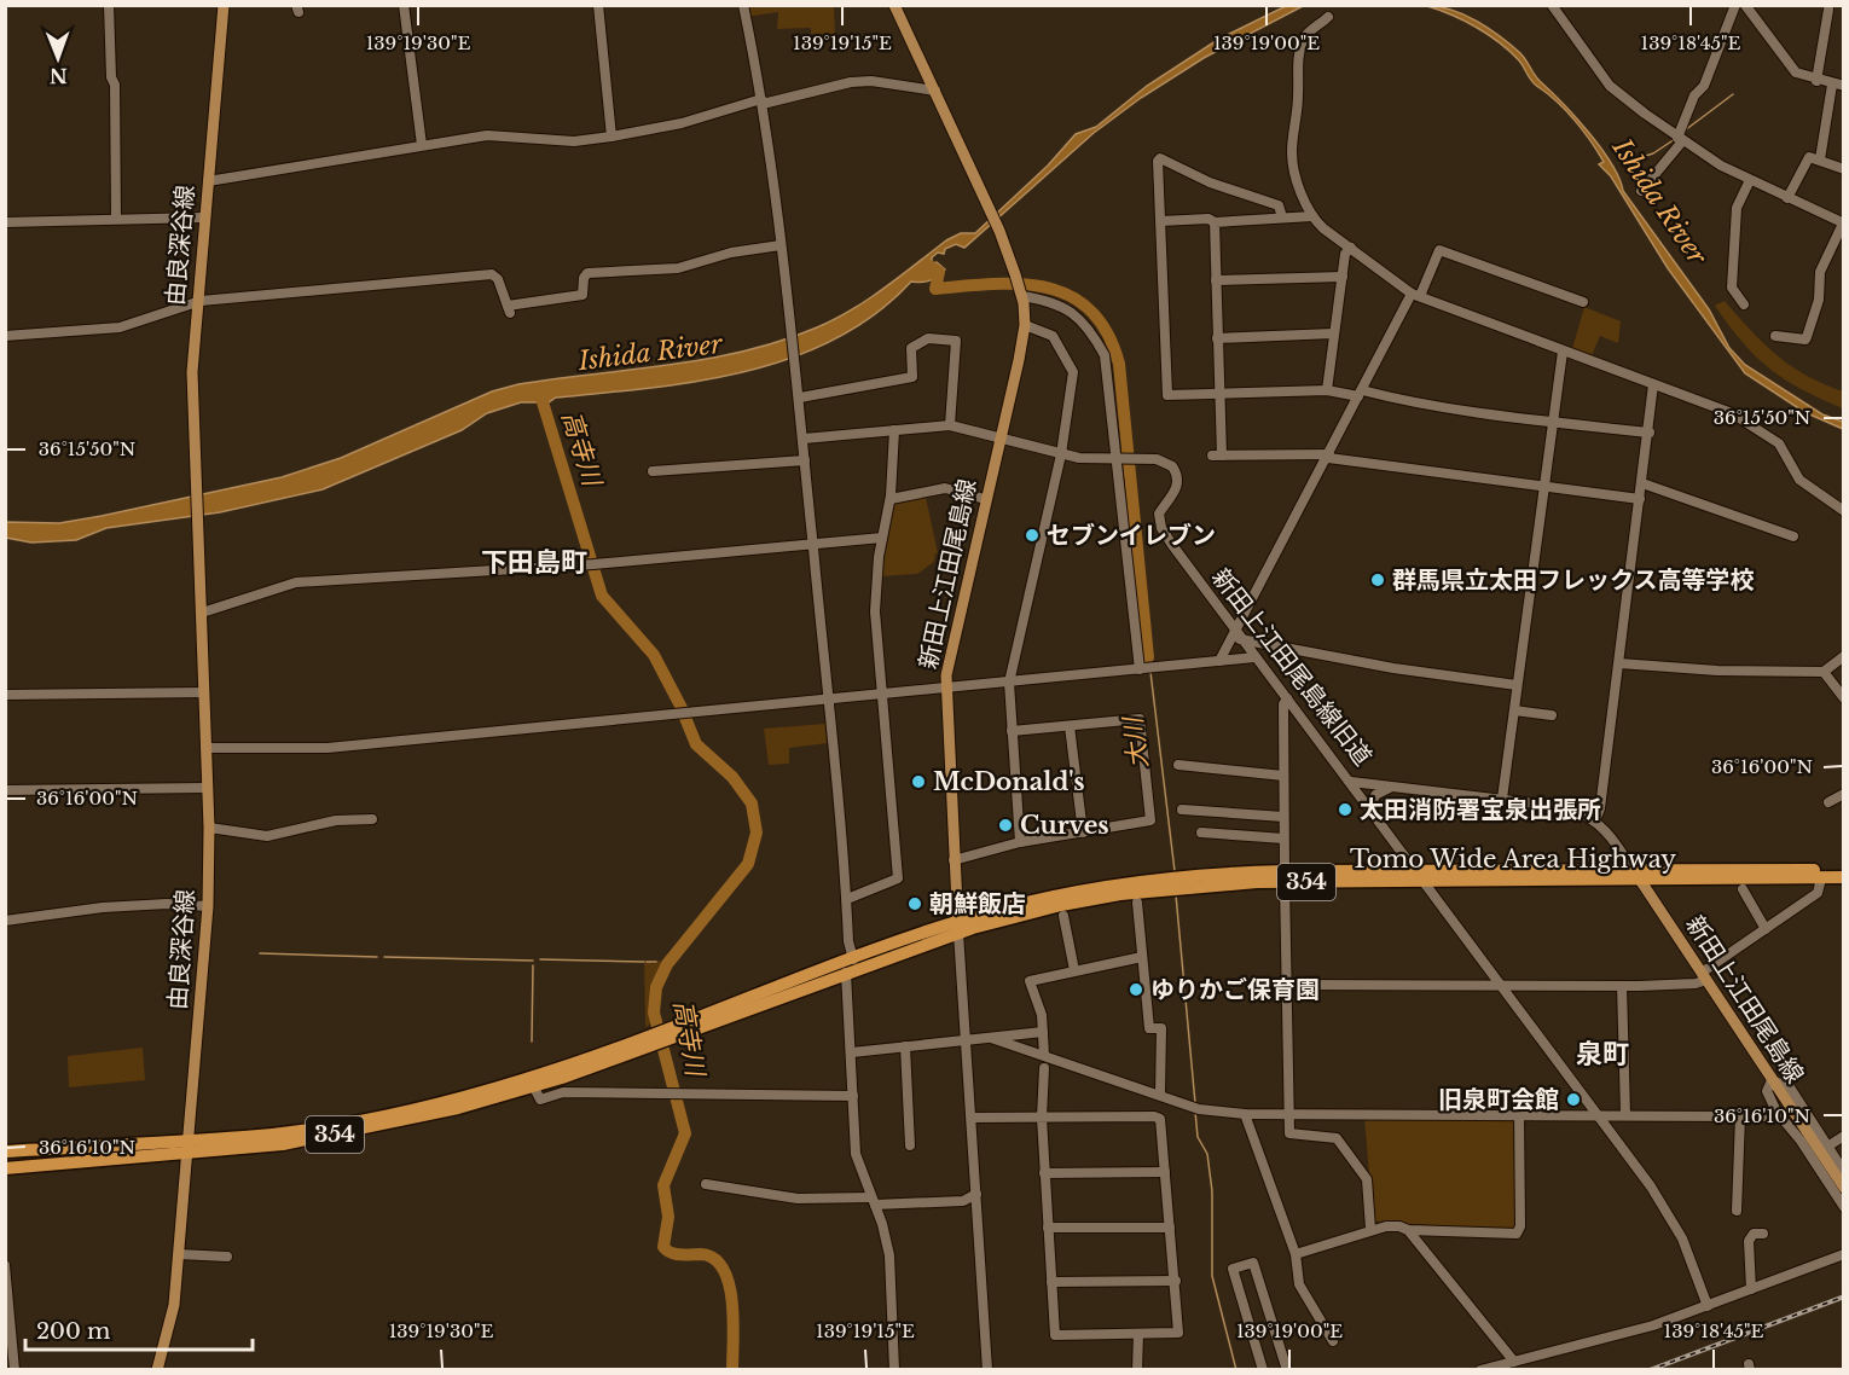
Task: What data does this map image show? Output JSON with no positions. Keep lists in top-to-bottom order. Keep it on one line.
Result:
{"streets":{"highway":["Tomo Wide Area Highway","354"],"main road":["由良深谷線","新田上江田尾島線"],"street":["新田上江田尾島線旧道"]},"crossings":[["由良深谷線","Tomo Wide Area Highway"],["新田上江田尾島線","新田上江田尾島線旧道"],["新田上江田尾島線","Tomo Wide Area Highway"],["新田上江田尾島線旧道","Tomo Wide Area Highway"]],"districts":["下田島町","泉町"],"water":["Ishida River","高寺川","大川"],"places":["セブンイレブン","群馬県立太田フレックス高等学校","McDonald's","太田消防署宝泉出張所","Curves","朝鮮飯店","ゆりかご保育園","旧泉町会館"],"scale_bar":"200 m","north":"bottom","coordinates":["139°19'30\"E","139°19'15\"E","139°19'00\"E","139°18'45\"E","36°15'50\"N","36°16'00\"N","36°16'10\"N"]}
